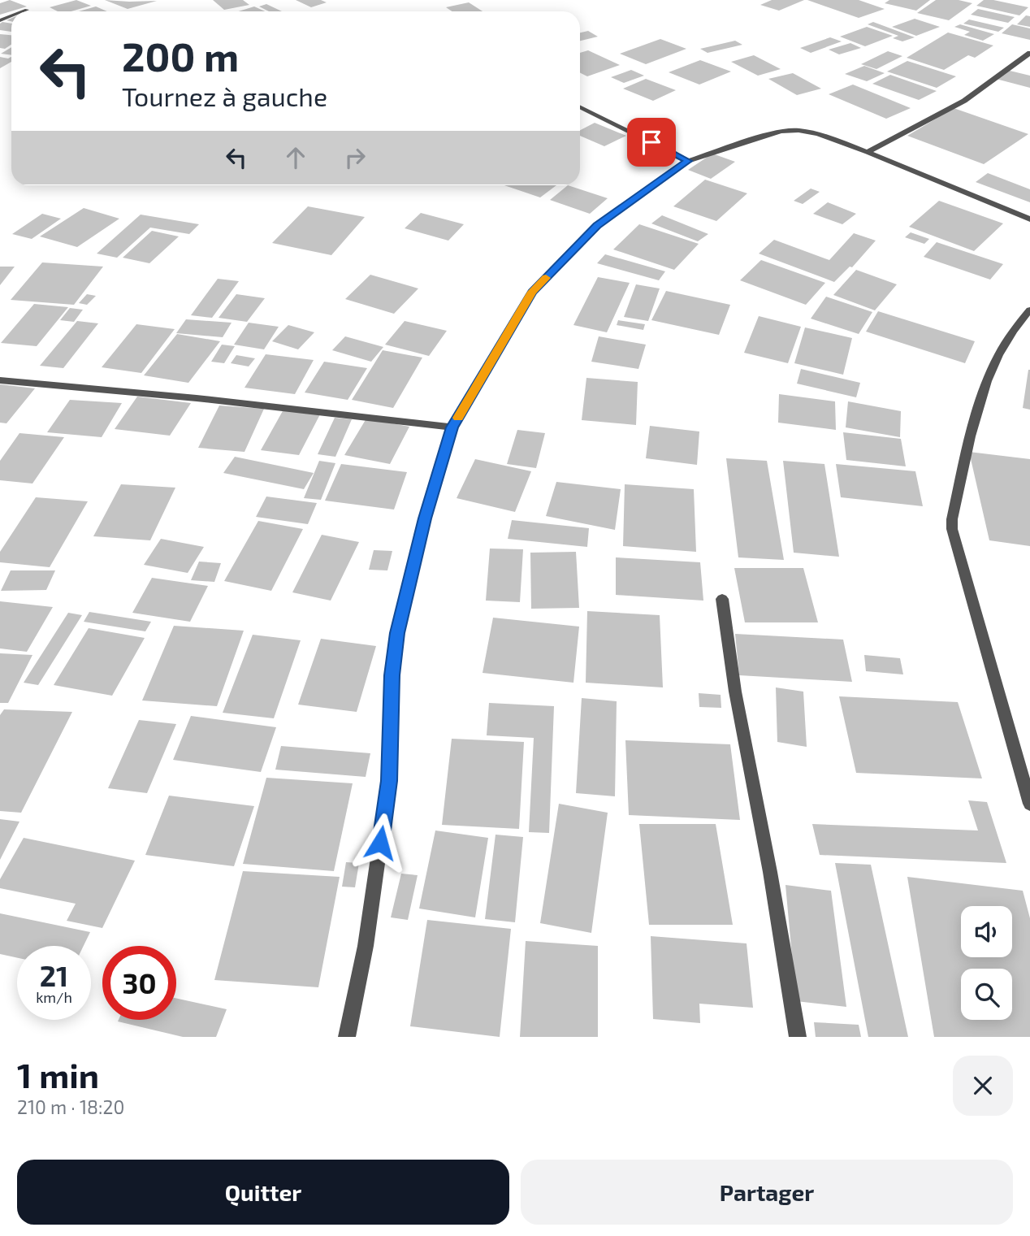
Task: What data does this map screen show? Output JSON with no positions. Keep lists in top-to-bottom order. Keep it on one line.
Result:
{"page":{"turn":["200 m","Tournez à gauche"],"speed":"21 km/h","limit":"30","heading":["1 min","210 m · 18:20"],"buttons":["Quitter","Partager"]}}
